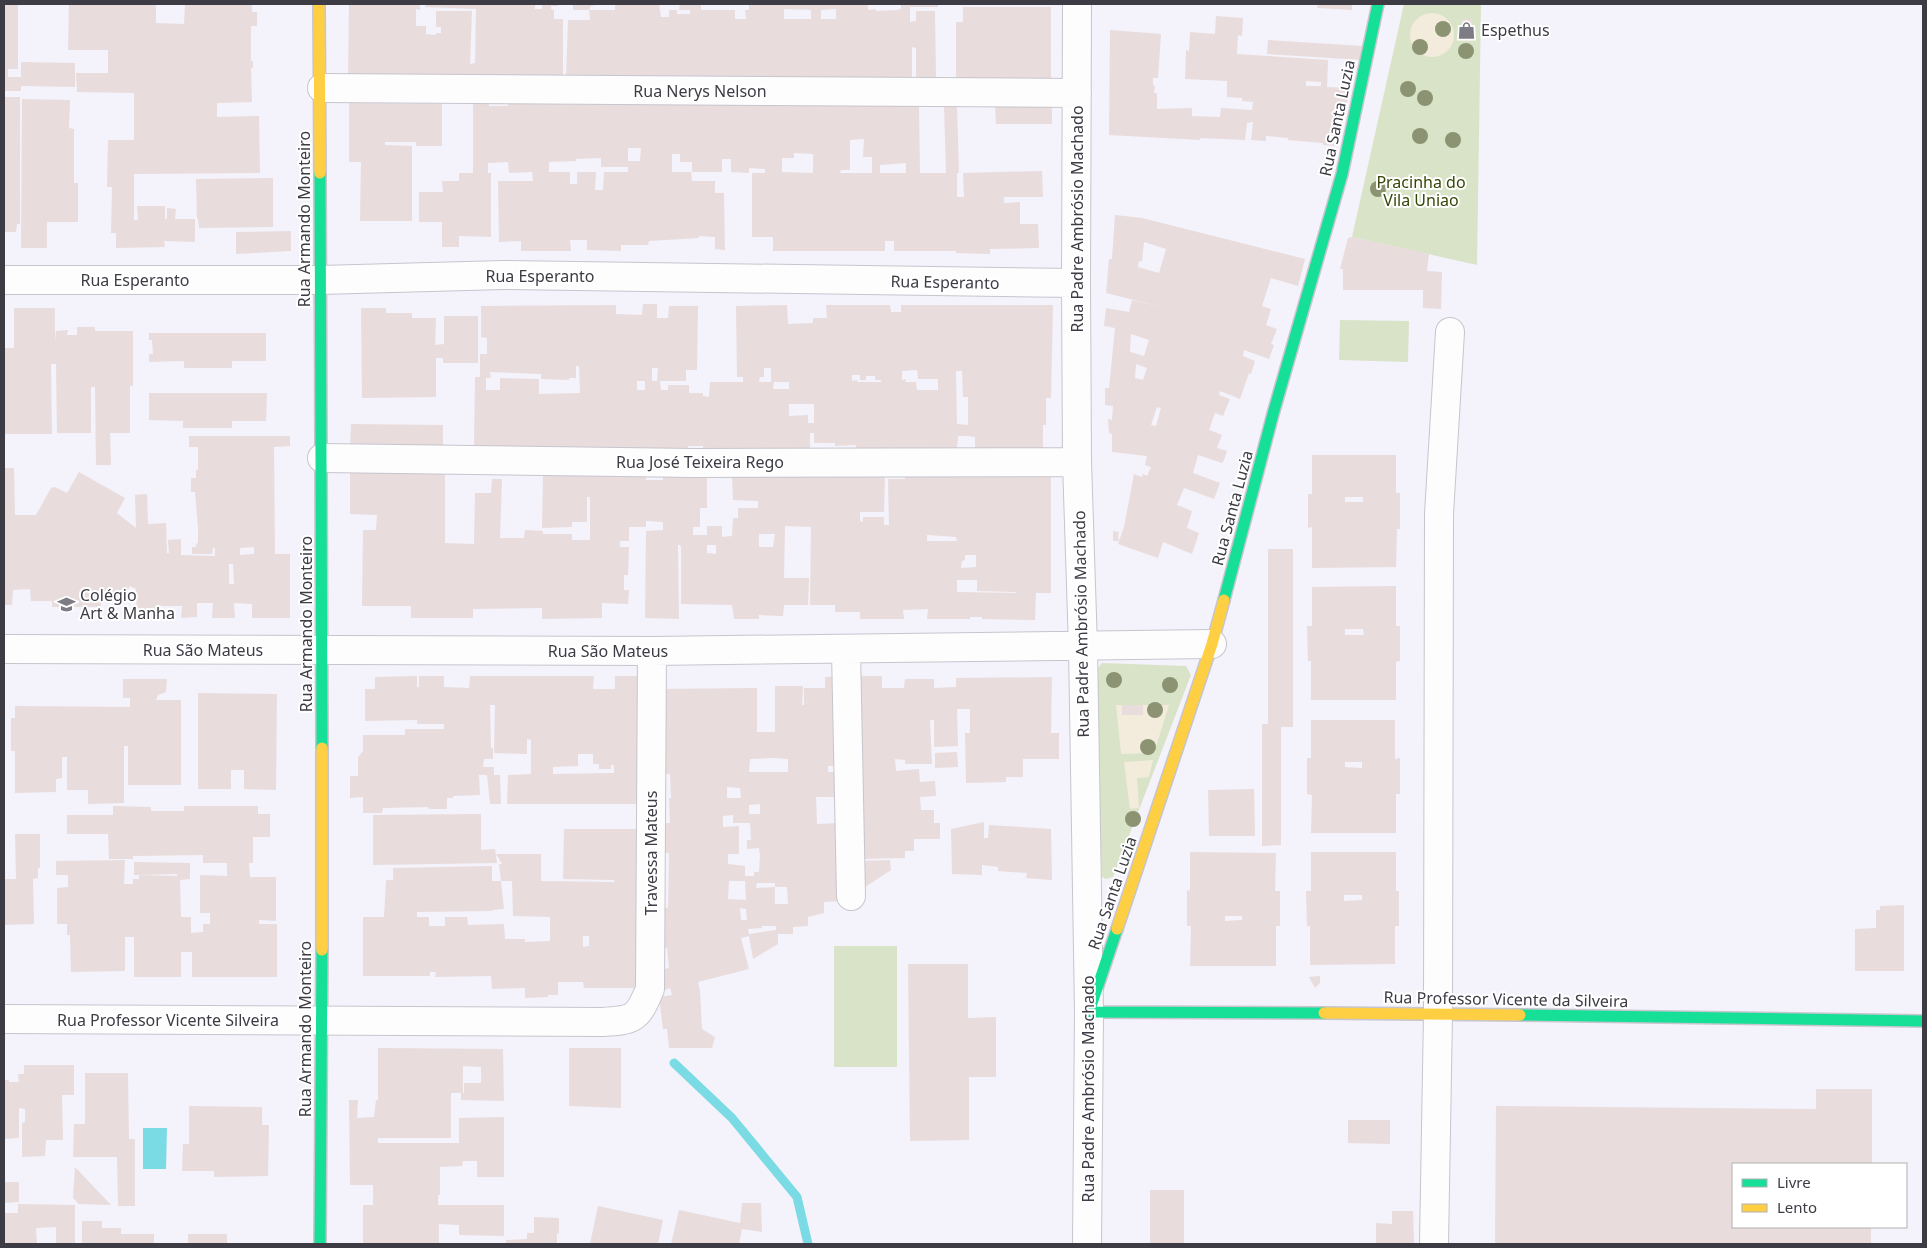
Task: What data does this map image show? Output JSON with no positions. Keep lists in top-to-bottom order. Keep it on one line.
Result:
{"streets":{"street":["Rua Nerys Nelson","Rua Santa Luzia","Rua Armando Monteiro","Rua Padre Ambrósio Machado","Rua Esperanto","Rua José Teixeira Rego","Rua São Mateus","Travessa Mateus","Rua Professor Vicente da Silveira","Rua Professor Vicente Silveira"]},"crossings":[["Rua Nerys Nelson","Rua Armando Monteiro"],["Rua Nerys Nelson","Rua Padre Ambrósio Machado"],["Rua Santa Luzia","Rua Padre Ambrósio Machado"],["Rua Santa Luzia","Rua São Mateus"],["Rua Santa Luzia","Rua Professor Vicente da Silveira"],["Rua Armando Monteiro","Rua Esperanto"],["Rua Armando Monteiro","Rua José Teixeira Rego"],["Rua Armando Monteiro","Rua São Mateus"],["Rua Armando Monteiro","Rua Professor Vicente Silveira"],["Rua Padre Ambrósio Machado","Rua Esperanto"],["Rua Padre Ambrósio Machado","Rua José Teixeira Rego"],["Rua Padre Ambrósio Machado","Rua São Mateus"],["Rua Padre Ambrósio Machado","Rua Professor Vicente da Silveira"],["Rua São Mateus","Travessa Mateus"],["Travessa Mateus","Rua Professor Vicente Silveira"]],"parks":["Pracinha do Vila Uniao"],"places":{"shop":["Espethus"],"school or university":["Colégio Art & Manha"]},"legend":["Livre","Lento"]}
